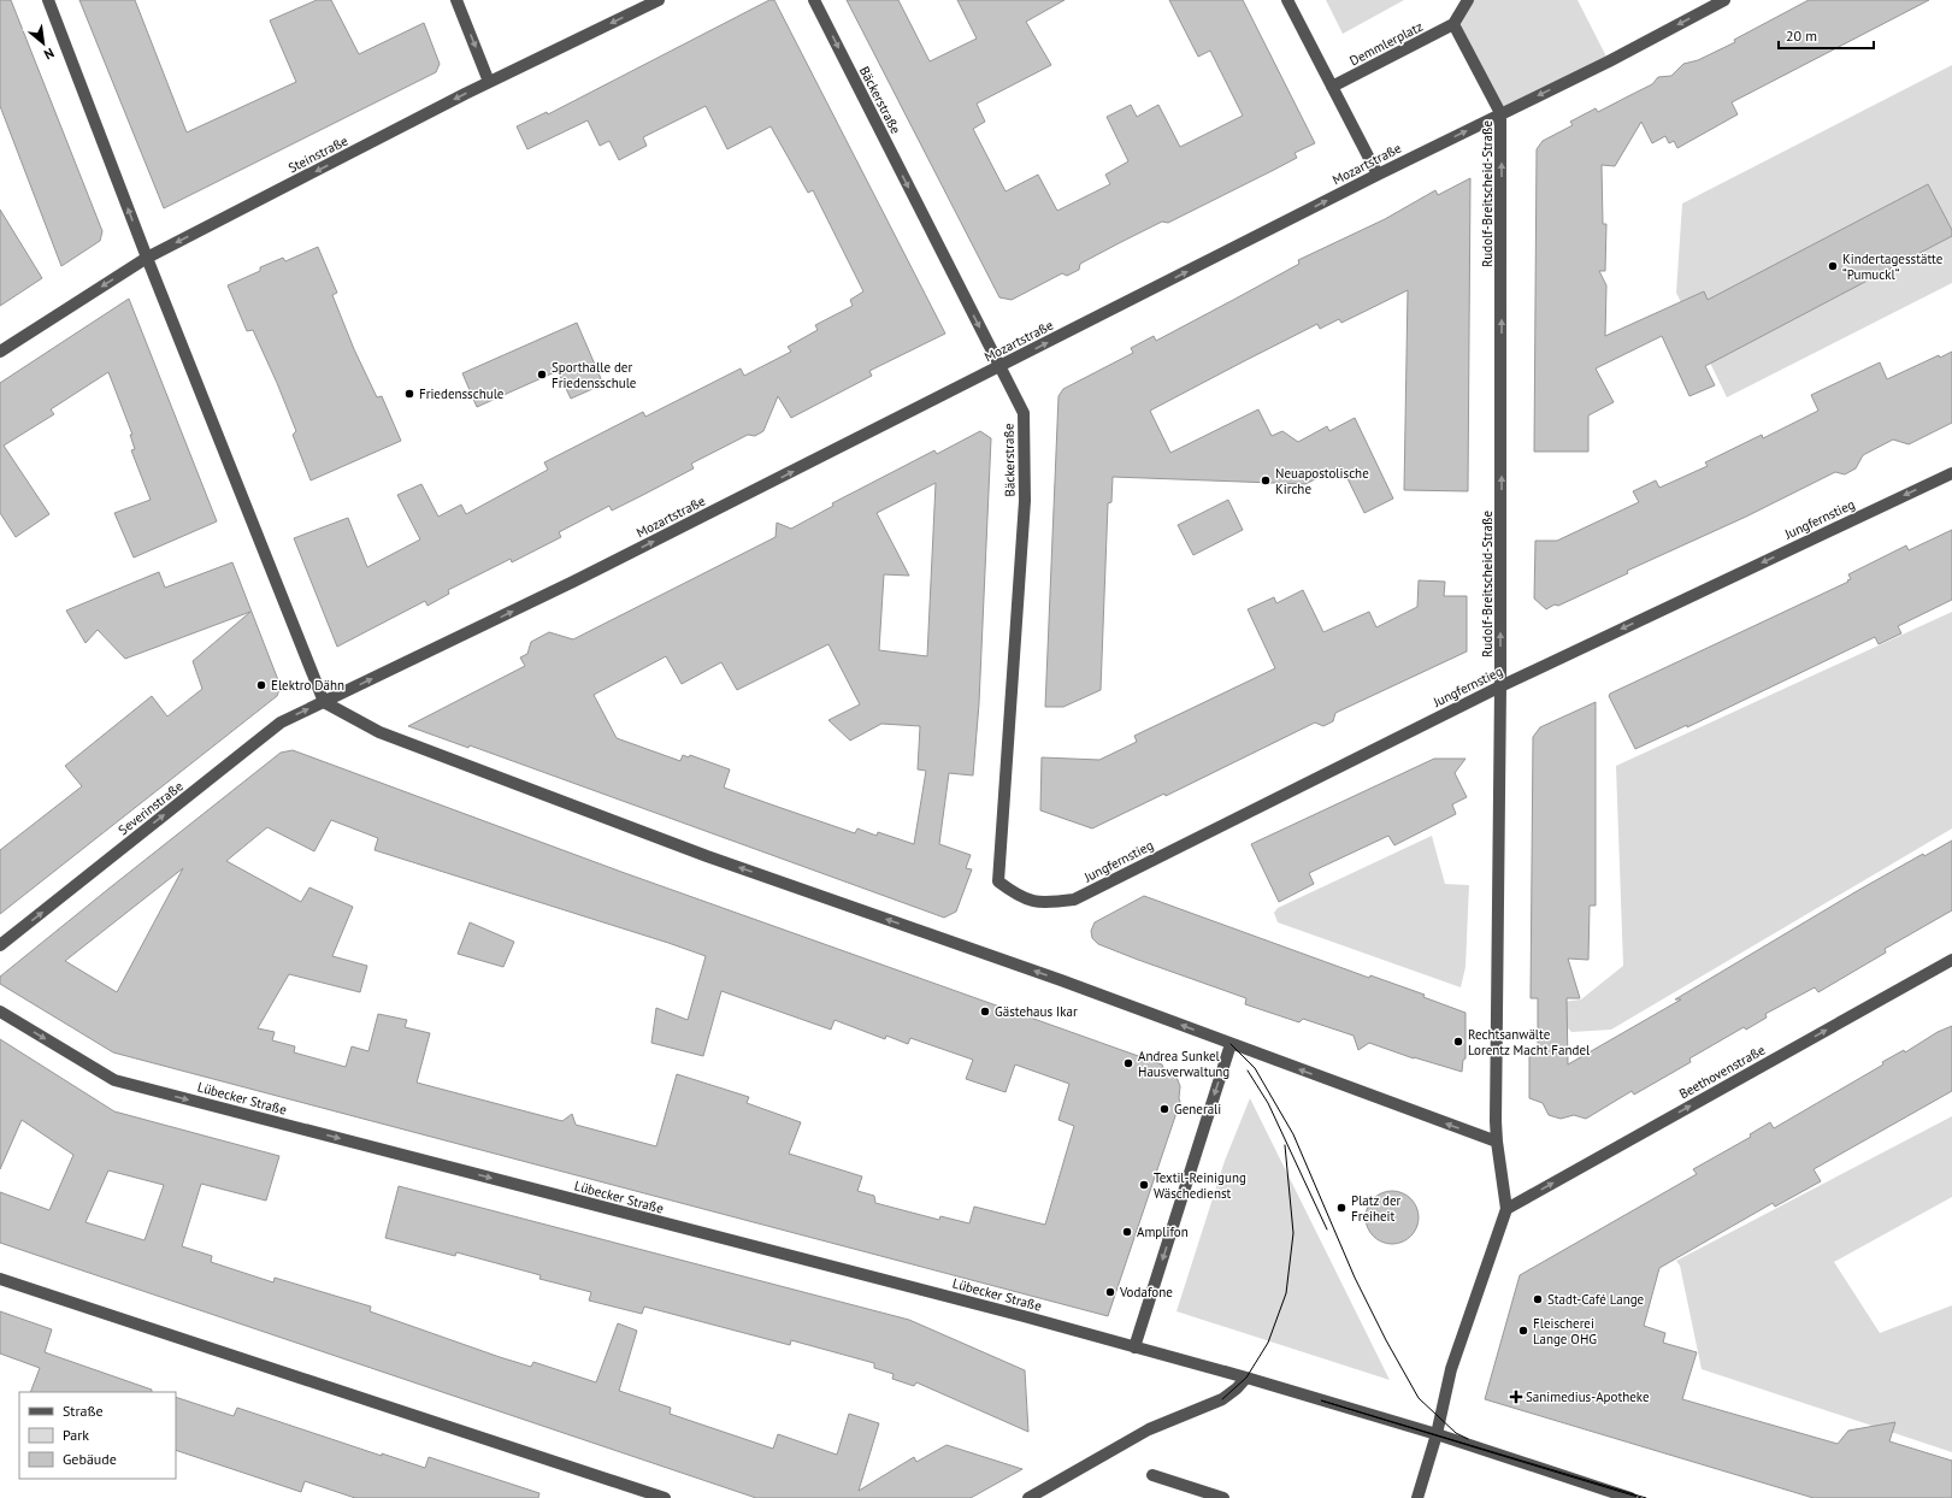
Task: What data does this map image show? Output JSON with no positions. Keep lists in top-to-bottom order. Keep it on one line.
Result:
{"streets":{"street":["Demmlerplatz","Bäckerstraße","Steinstraße","Mozartstraße","Rudolf-Breitscheid-Straße","Jungfernstieg","Severinstraße","Beethovenstraße","Lübecker Straße"]},"crossings":[["Bäckerstraße","Mozartstraße"],["Bäckerstraße","Jungfernstieg"],["Mozartstraße","Rudolf-Breitscheid-Straße"],["Mozartstraße","Severinstraße"],["Rudolf-Breitscheid-Straße","Jungfernstieg"],["Rudolf-Breitscheid-Straße","Beethovenstraße"]],"one_way":["Bäckerstraße","Steinstraße","Rudolf-Breitscheid-Straße","Jungfernstieg","Severinstraße","Beethovenstraße","Lübecker Straße"],"places":{"other":["Kindertagesstätte “Pumuckl“","Sporthalle der Friedensschule","Friedensschule","Neuapostolische Kirche","Elektro Dähn","Gästehaus Ikar","Rechtsanwälte Lorentz Macht Fandel","Andrea Sunkel Hausverwaltung","Generali","Textil-Reinigung Wäschedienst","Platz der Freiheit","Amplifon","Vodafone","Stadt-Café Lange","Fleischerei Lange OHG"],"health":["Sanimedius-Apotheke"]},"legend":["Straße","Park","Gebäude"],"scale_bar":"20 m","north":"bottom right"}
